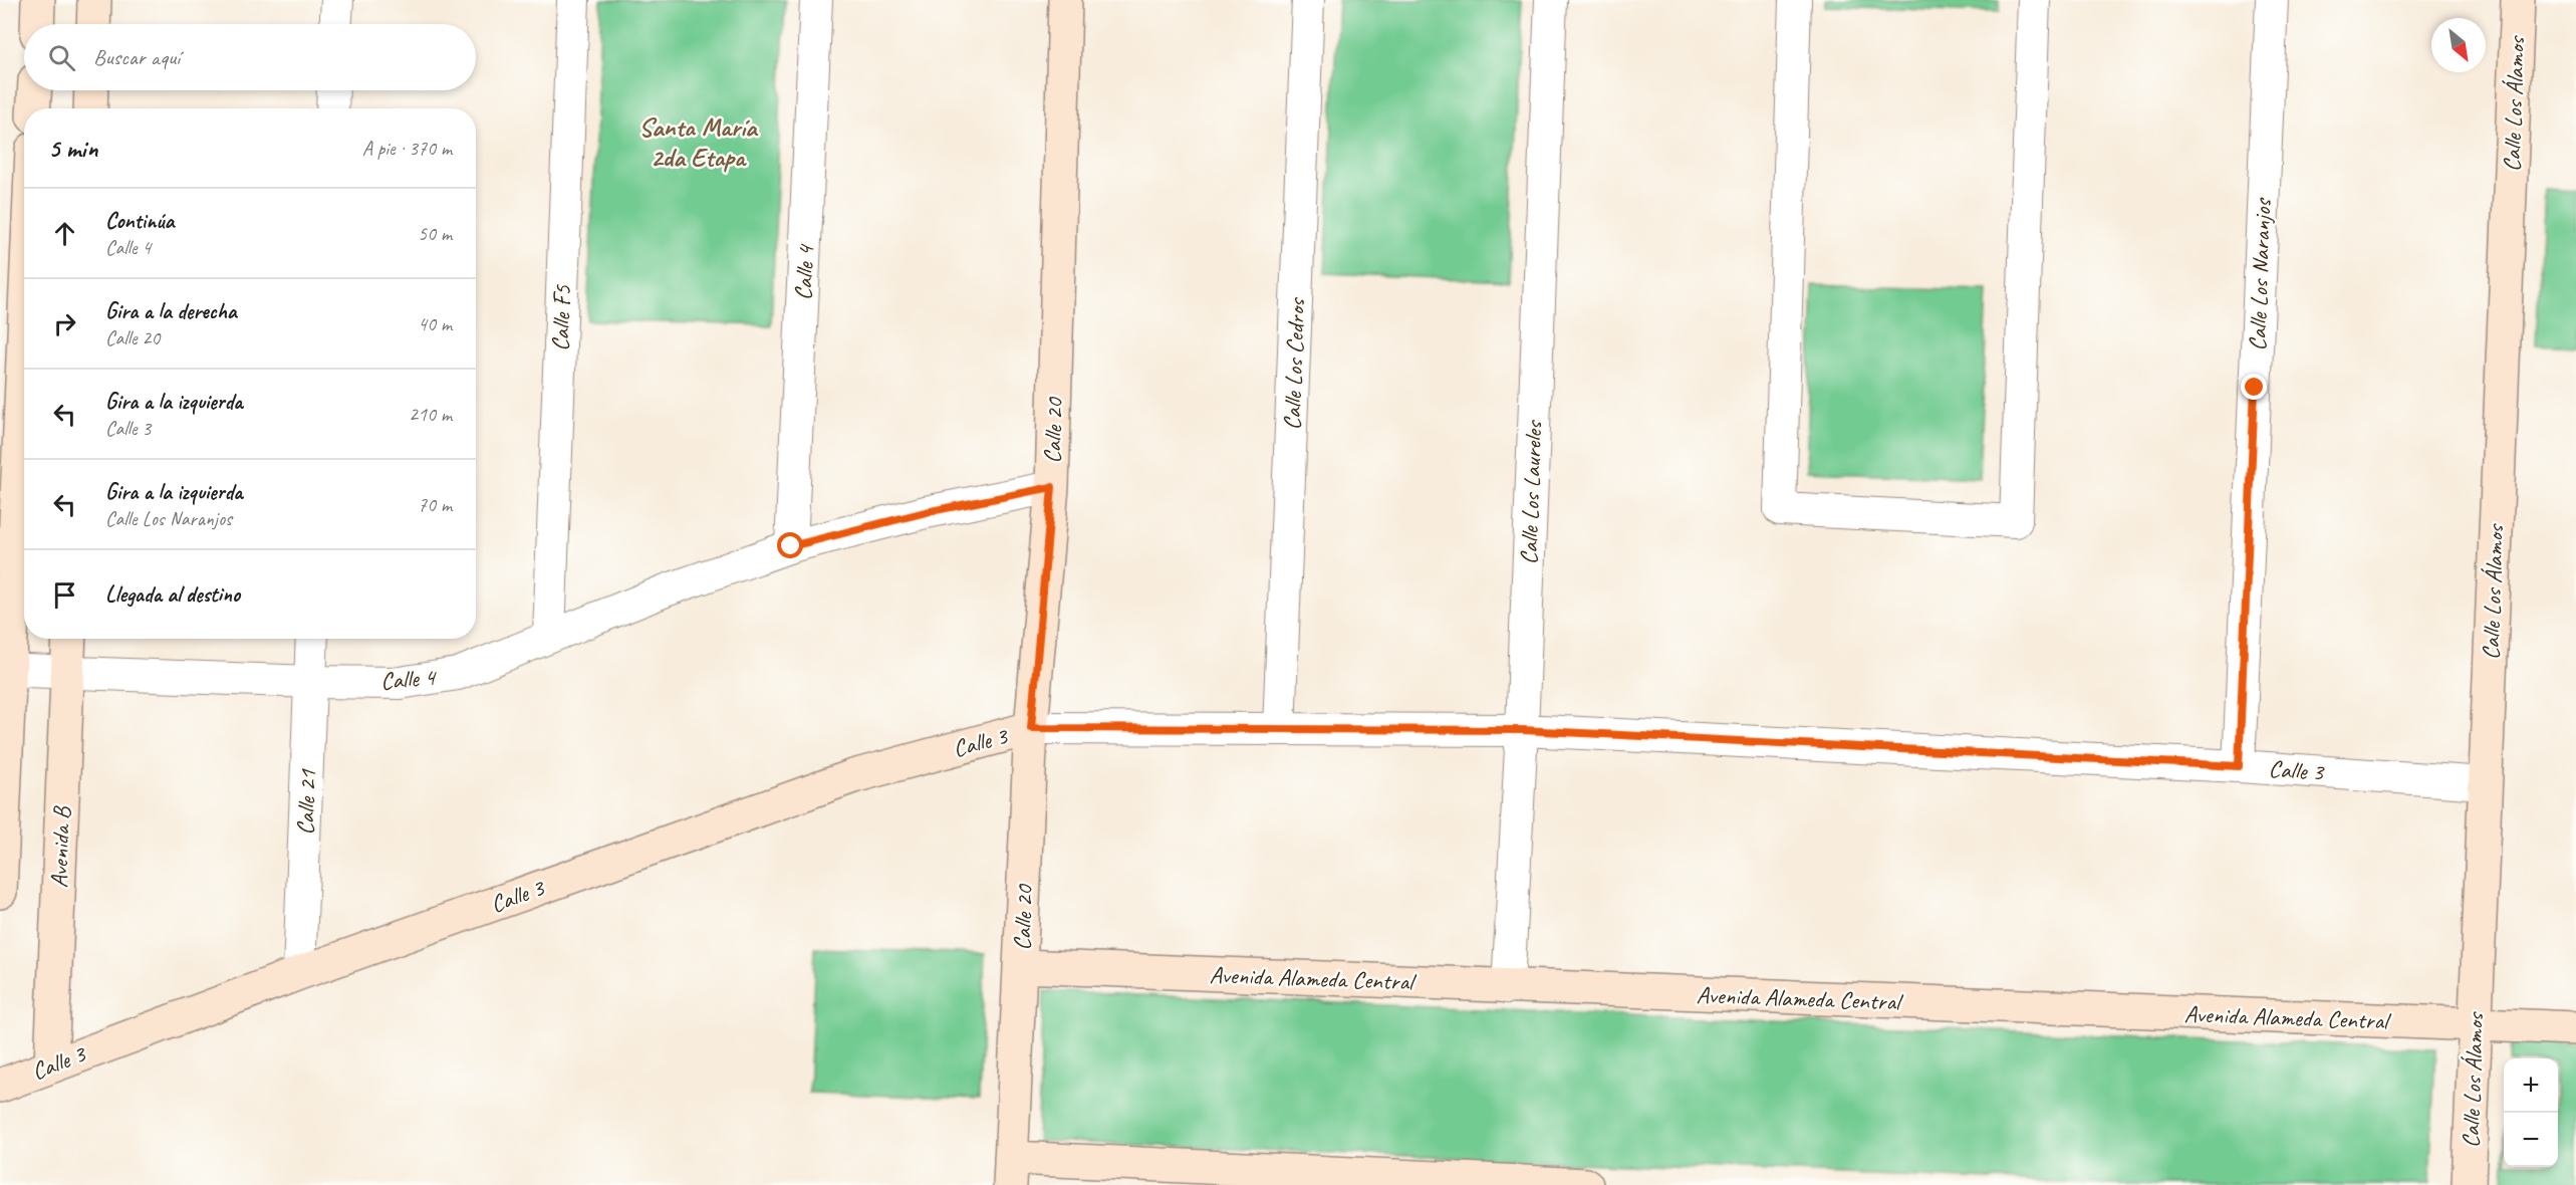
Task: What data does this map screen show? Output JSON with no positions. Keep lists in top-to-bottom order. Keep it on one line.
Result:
{"streets":{"street":["Calle Los Álamos","Calle 4","Calle Los Naranjos","Calle F5","Calle Los Cedros","Calle 20","Calle Los Laureles","Calle 3","Calle 21","Avenida B","Avenida Alameda Central"]},"crossings":[["Calle Los Álamos","Calle 3"],["Calle Los Álamos","Avenida Alameda Central"],["Calle 4","Calle F5"],["Calle 4","Calle 20"],["Calle 4","Calle 21"],["Calle 4","Avenida B"],["Calle Los Naranjos","Calle 3"],["Calle Los Cedros","Calle 3"],["Calle 20","Calle 3"],["Calle 20","Avenida Alameda Central"],["Calle Los Laureles","Calle 3"],["Calle Los Laureles","Avenida Alameda Central"],["Calle 3","Calle 21"],["Calle 3","Avenida B"]],"districts":["Santa María 2da Etapa"],"north":"bottom right","page":{"search":"Buscar aquí","heading":["5 min","A pie · 370 m"],"list":[["Continúa","Calle 4","50 m"],["Gira a la derecha","Calle 20","40 m"],["Gira a la izquierda","Calle 3","210 m"],["Gira a la izquierda","Calle Los Naranjos","70 m"],"Llegada al destino"],"map_buttons":["+","−"]}}
